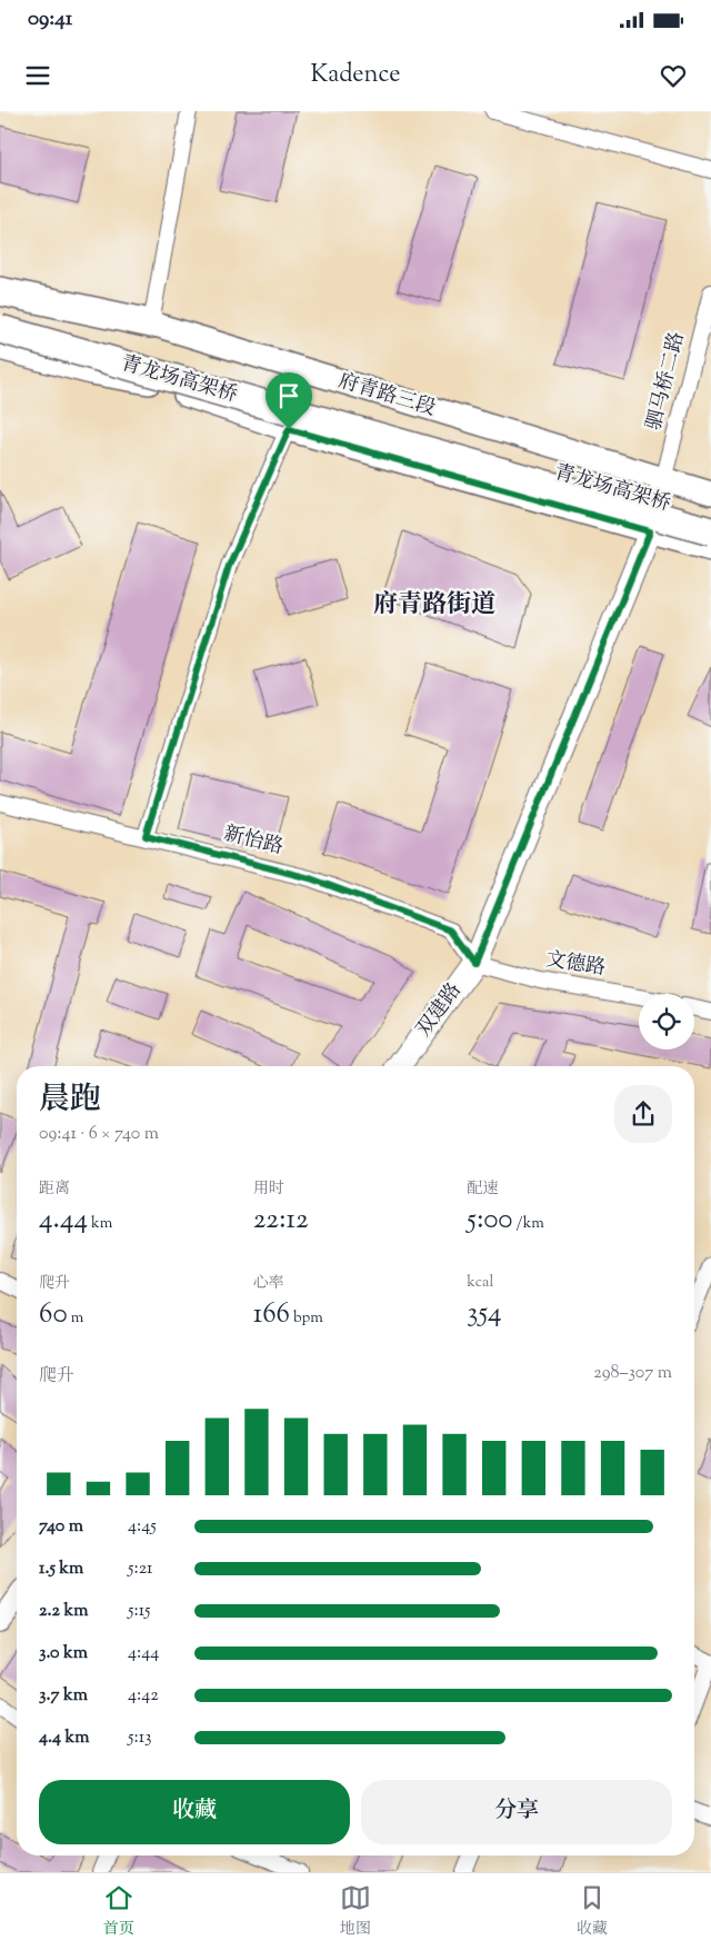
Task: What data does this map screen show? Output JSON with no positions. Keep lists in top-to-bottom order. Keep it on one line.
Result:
{"streets":{"highway":["青龙场高架桥"],"main road":["府青路三段"],"street":["驷马桥二路","新怡路","文德路","双建路"]},"crossings":[["驷马桥二路","府青路三段"],["驷马桥二路","双建路"],["府青路三段","双建路"],["新怡路","文德路"],["新怡路","双建路"],["文德路","双建路"]],"districts":["府青路街道"],"page":{"status":"09:41","header":"Kadence","heading":["晨跑","09:41 · 6 × 740 m"],"stats":[["距离","4.44 km"],["用时","22:12"],["配速","5:00 /km"],["爬升","60 m"],["心率","166 bpm"],["kcal","354"]],"chart":["爬升","298–307 m"],"list":[{"name":"740 m","note":"4:45"},{"name":"1.5 km","note":"5:21"},{"name":"2.2 km","note":"5:15"},{"name":"3.0 km","note":"4:44"},{"name":"3.7 km","note":"4:42"},{"name":"4.4 km","note":"5:13"}],"buttons":["收藏","分享"],"tabs":["首页","地图","收藏"]}}
